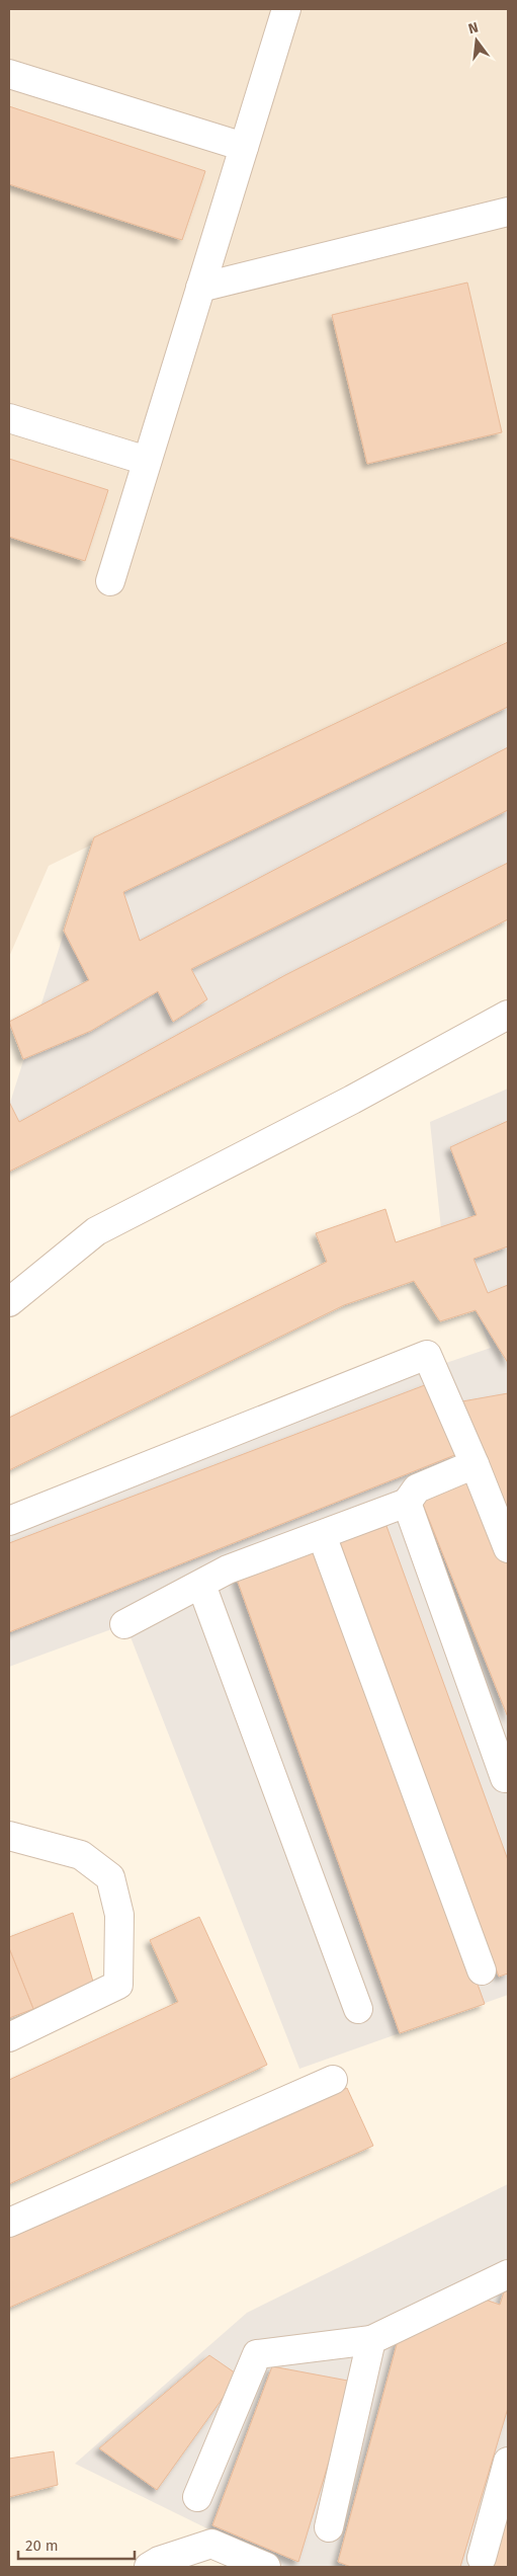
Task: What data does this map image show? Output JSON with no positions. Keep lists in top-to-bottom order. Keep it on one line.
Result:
{"scale_bar":"20 m","north":"top"}
